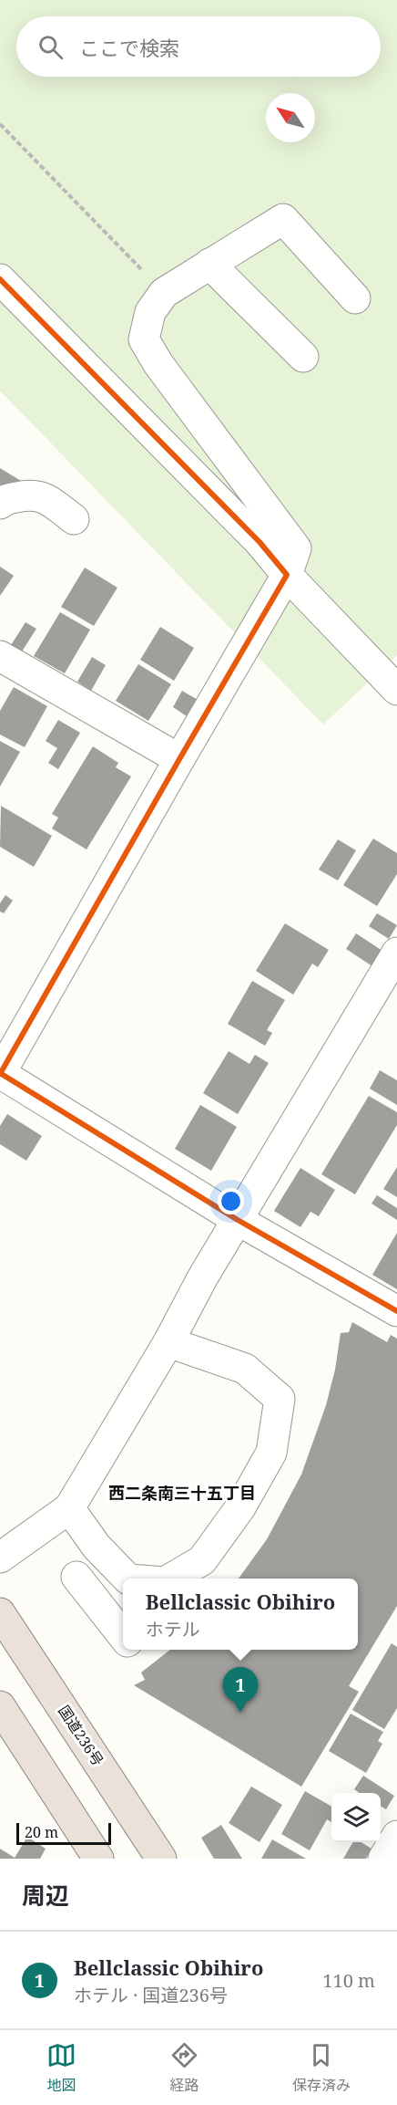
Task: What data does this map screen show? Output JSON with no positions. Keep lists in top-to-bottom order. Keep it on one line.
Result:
{"streets":{"highway":["国道236号"]},"districts":["西二条南三十五丁目"],"scale_bar":"20 m","north":"top left","page":{"search":"ここで検索","popup":["Bellclassic Obihiro","ホテル"],"pins":"1","scale":"20 m","heading":"周辺","list":[{"mark":"1","name":"Bellclassic Obihiro","note":"ホテル · 国道236号","value":"110 m"}],"nav":["地図","経路","保存済み"]}}
